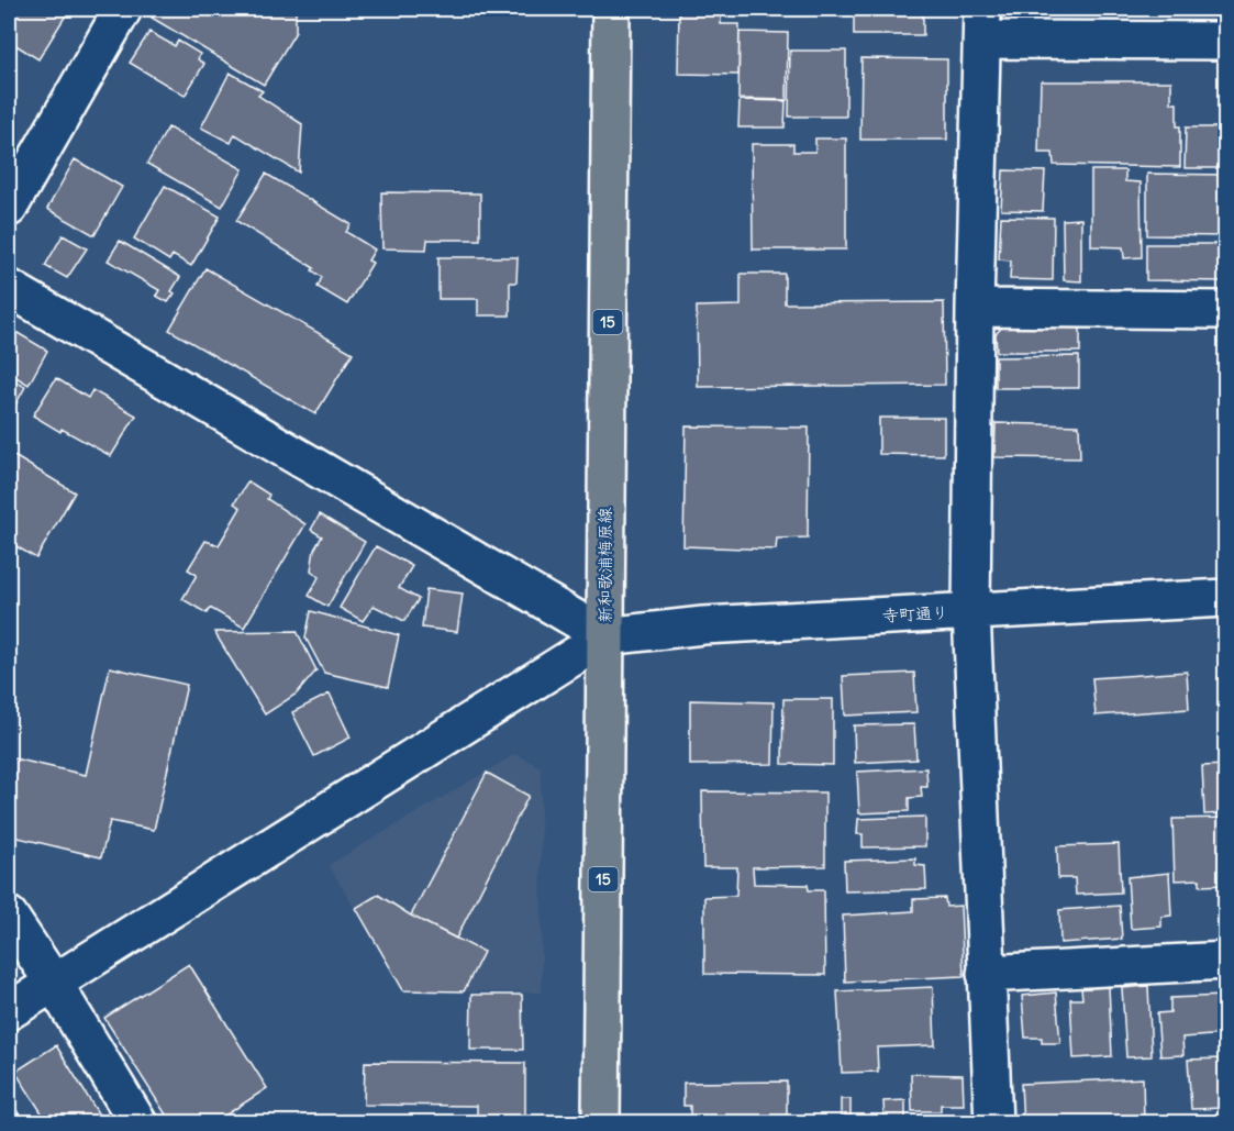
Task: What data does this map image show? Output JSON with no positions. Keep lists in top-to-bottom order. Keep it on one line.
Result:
{"streets":{"main road":["15","新和歌浦梅原線"],"street":["寺町通り"]},"crossings":[["新和歌浦梅原線","寺町通り"]]}
